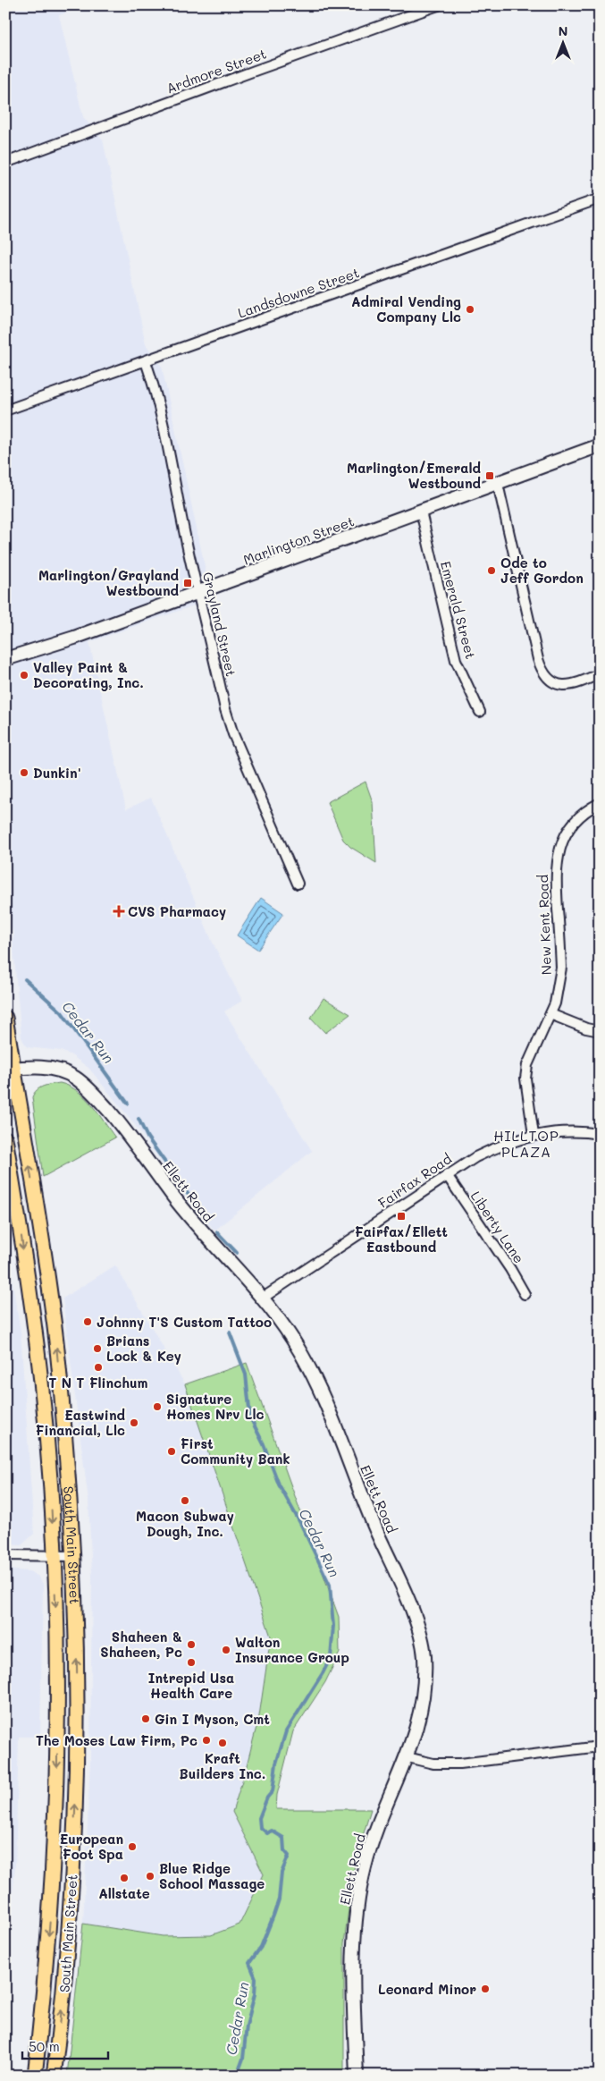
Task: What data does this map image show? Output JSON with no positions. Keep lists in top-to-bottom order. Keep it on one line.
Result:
{"streets":{"main road":["South Main Street"],"street":["Ardmore Street","Landsdowne Street","Marlington Street","Emerald Street","Grayland Street","New Kent Road","Fairfax Road","Ellett Road","Liberty Lane"]},"crossings":[["Landsdowne Street","Grayland Street"],["Marlington Street","Emerald Street"],["Marlington Street","Grayland Street"],["New Kent Road","Fairfax Road"],["Fairfax Road","Ellett Road"],["Fairfax Road","Liberty Lane"],["Ellett Road","South Main Street"]],"districts":["HILLTOP PLAZA"],"water":["Cedar Run"],"places":{"other":["Admiral Vending Company Llc","Ode to Jeff Gordon","Valley Paint & Decorating, Inc.","Dunkin'","Johnny T'S Custom Tattoo","Brians Lock & Key","T N T Flinchum","Signature Homes Nrv Llc","Eastwind Financial, Llc","First Community Bank","Macon Subway Dough, Inc.","Shaheen & Shaheen, Pc","Walton Insurance Group","Intrepid Usa Health Care","Gin I Myson, Cmt","The Moses Law Firm, Pc","Kraft Builders Inc.","European Foot Spa","Blue Ridge School Massage","Allstate","Leonard Minor"],"transit":["Marlington/Emerald Westbound","Marlington/Grayland Westbound","Fairfax/Ellett Eastbound"],"health":["CVS Pharmacy"]},"scale_bar":"50 m","north":"top"}
